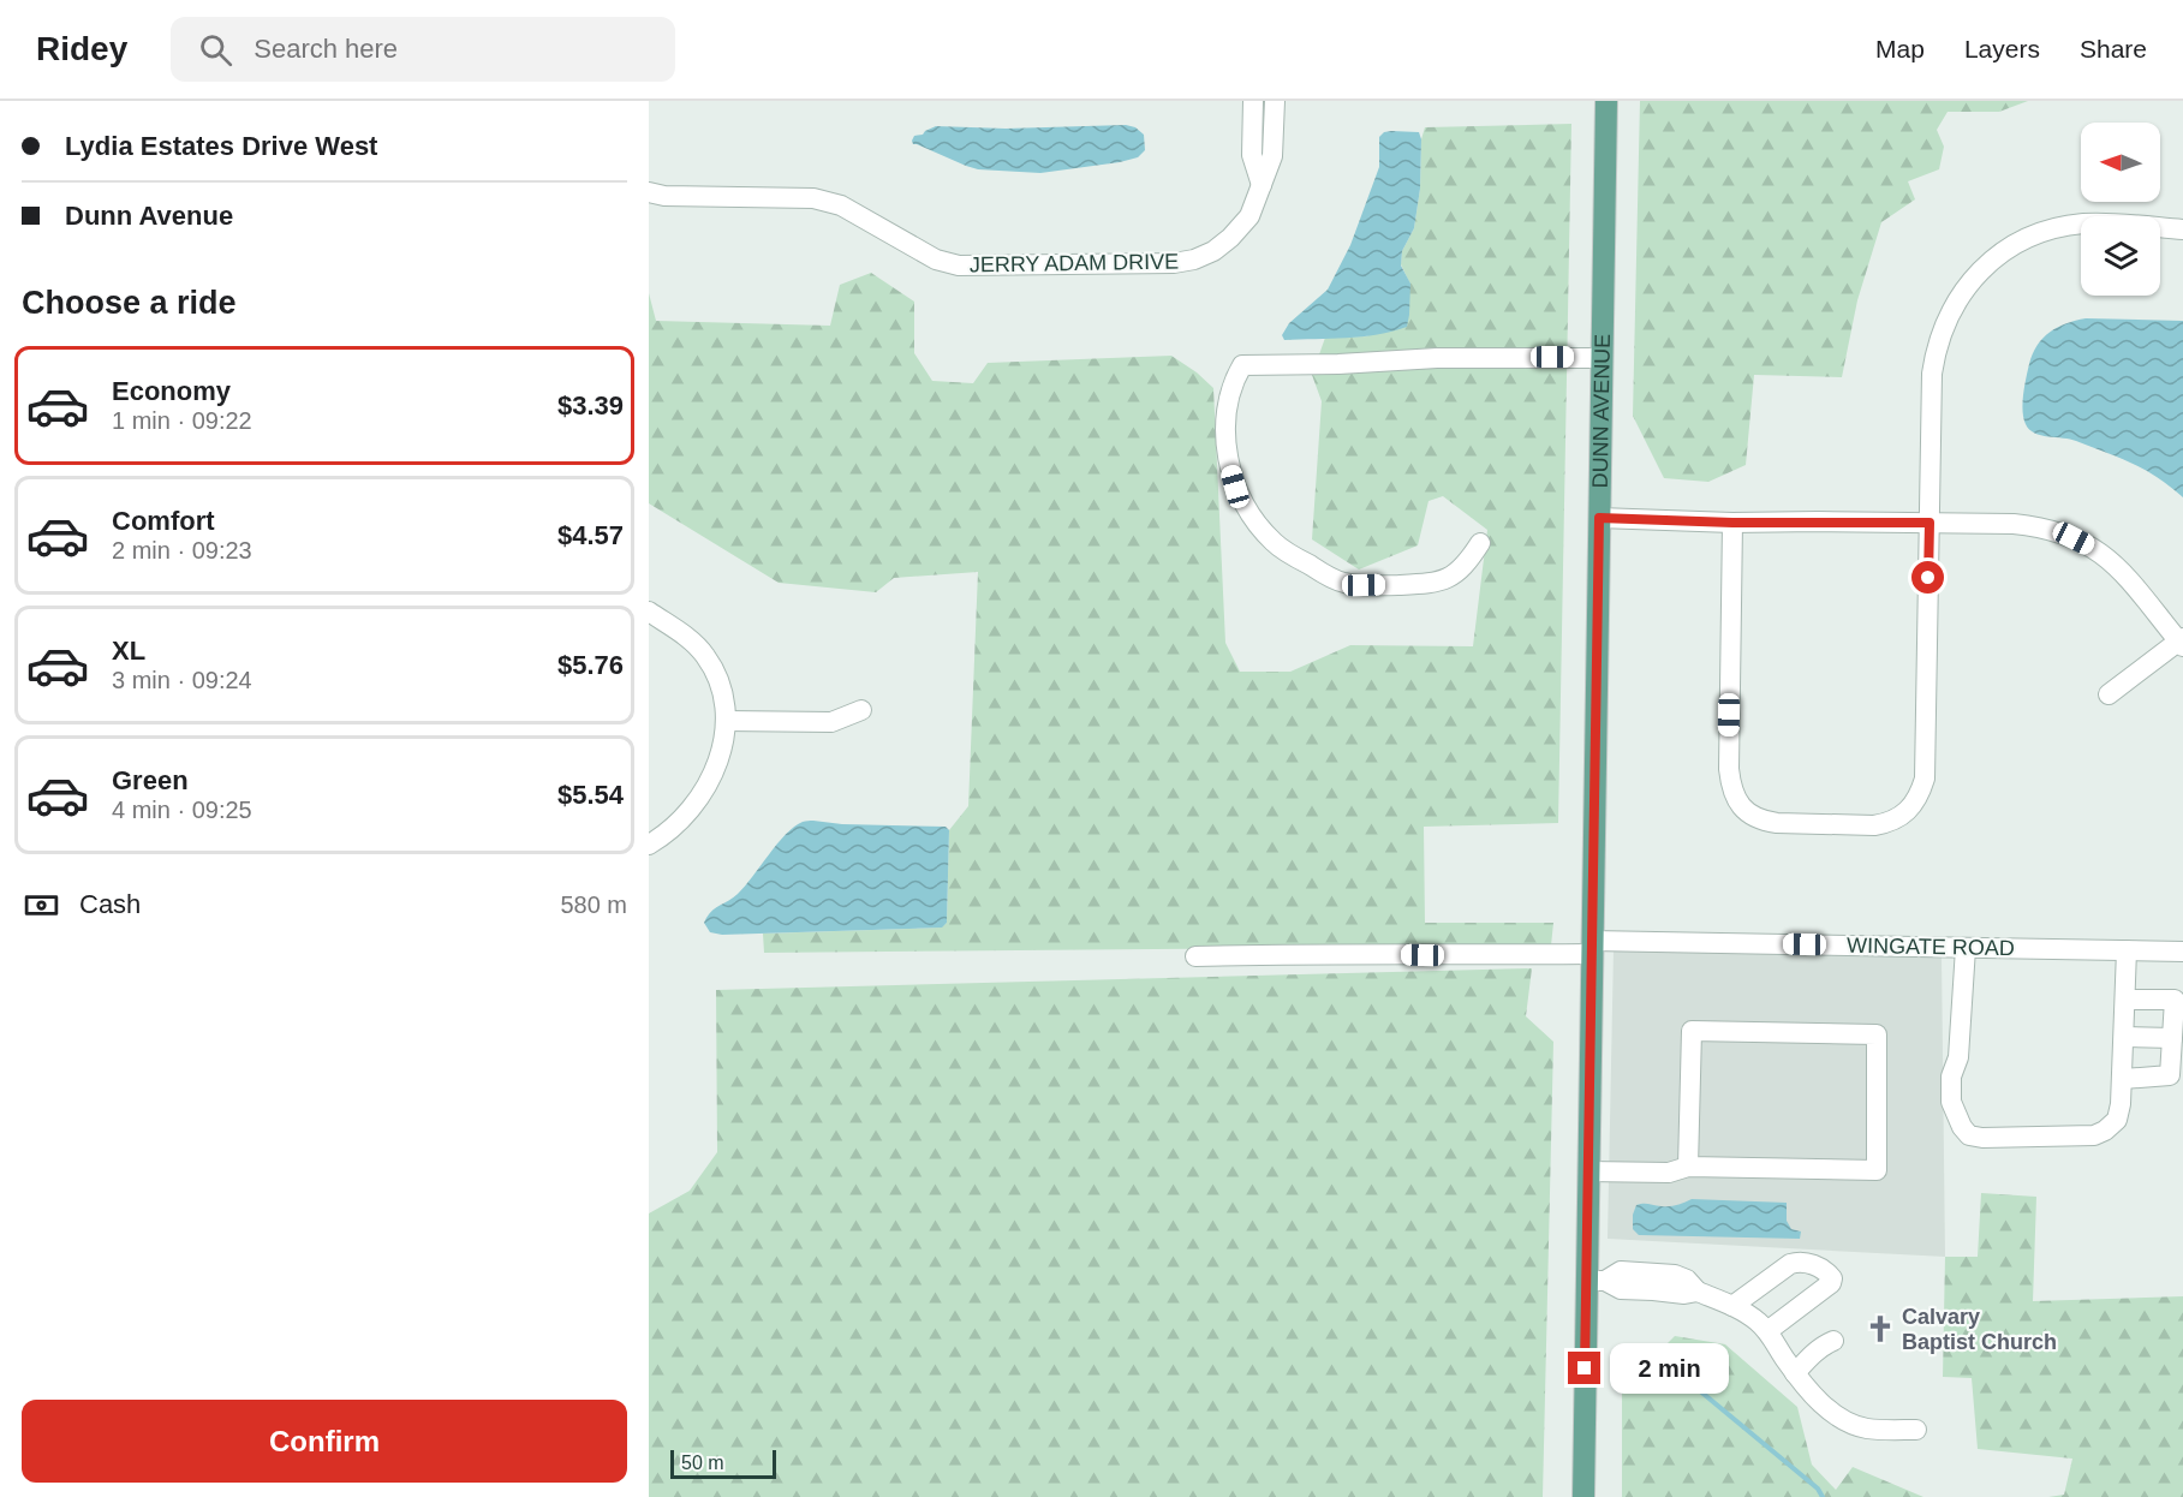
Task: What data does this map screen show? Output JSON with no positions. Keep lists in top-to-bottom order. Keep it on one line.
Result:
{"streets":{"main road":["DUNN AVENUE"],"street":["JERRY ADAM DRIVE","WINGATE ROAD"]},"crossings":[["DUNN AVENUE","WINGATE ROAD"]],"places":{"church":["Calvary Baptist Church"]},"scale_bar":"50 m","north":"left","page":{"header":"Ridey","search":"Search here","nav":["Map","Layers","Share"],"banner":["Lydia Estates Drive West","Dunn Avenue"],"heading":"Choose a ride","list":[{"name":"Economy","note":"1 min · 09:22","value":"$3.39"},{"name":"Comfort","note":"2 min · 09:23","value":"$4.57"},{"name":"XL","note":"3 min · 09:24","value":"$5.76"},{"name":"Green","note":"4 min · 09:25","value":"$5.54"}],"pay":["Cash","580 m"],"bubble":"2 min","buttons":"Confirm","scale":"50 m"}}
